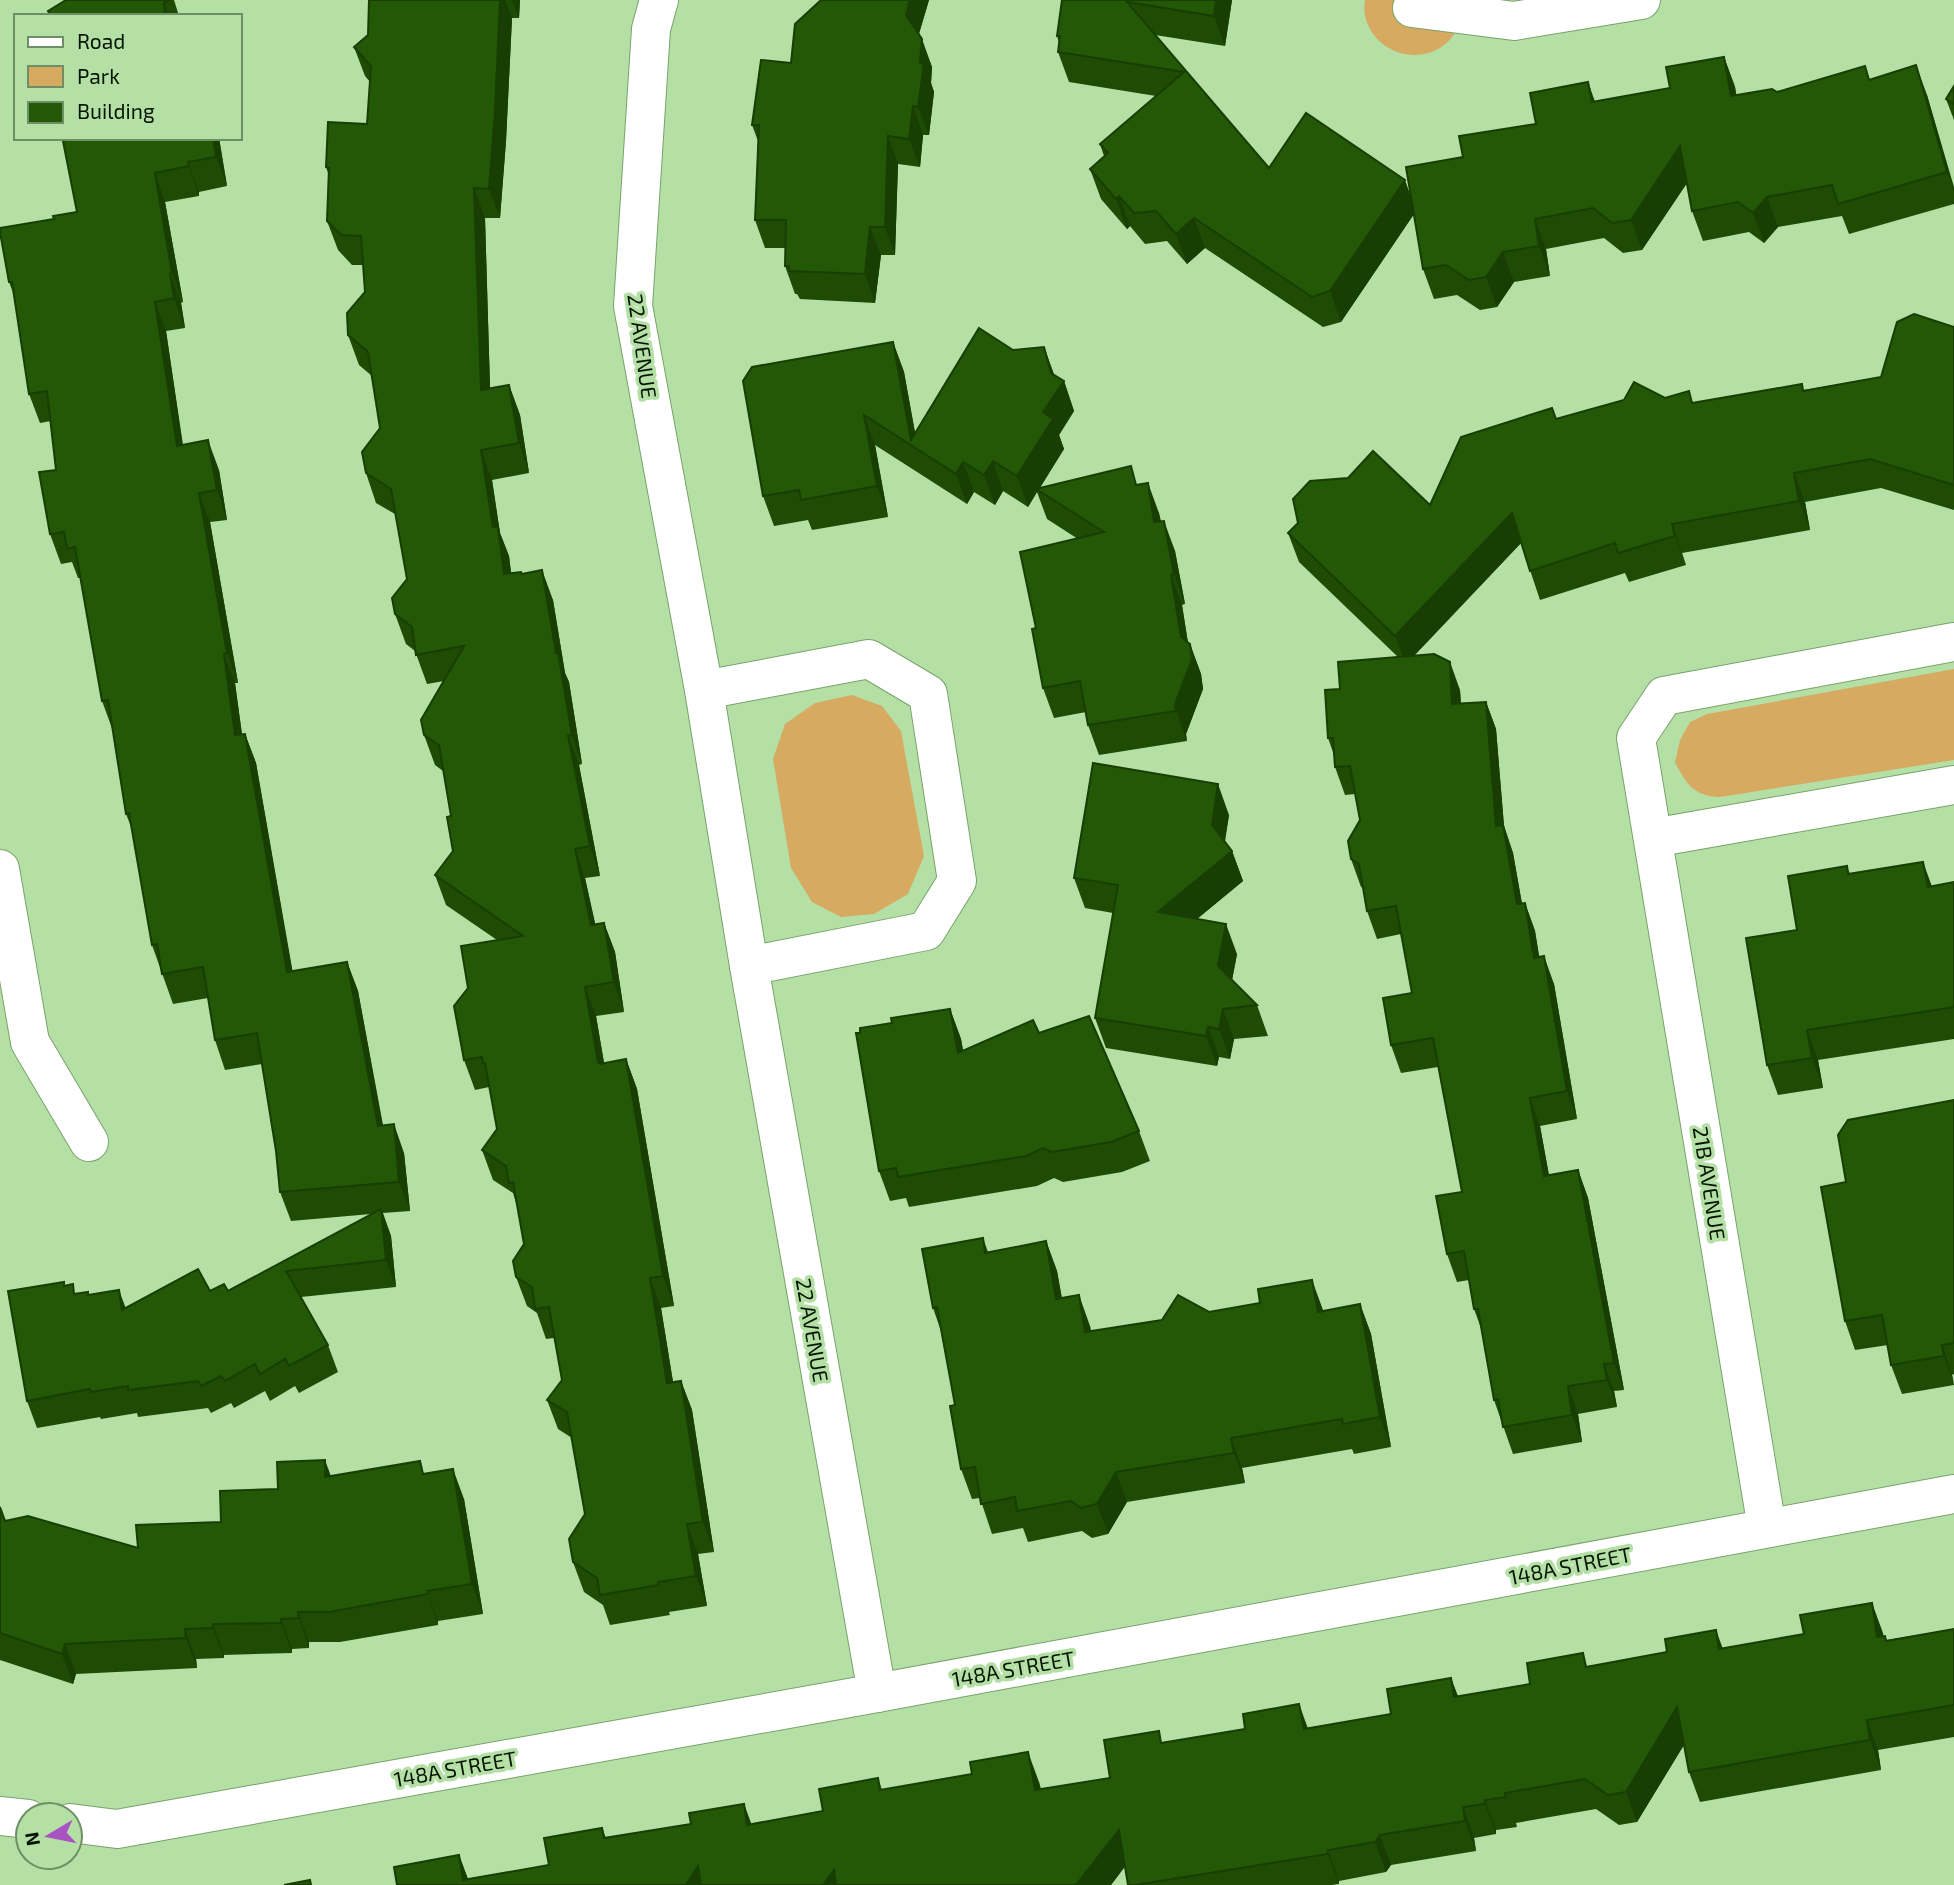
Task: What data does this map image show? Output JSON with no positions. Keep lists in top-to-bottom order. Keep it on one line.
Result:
{"streets":{"street":["22 AVENUE","21B AVENUE","148A STREET"]},"crossings":[["22 AVENUE","148A STREET"],["21B AVENUE","148A STREET"]],"legend":["Road","Park","Building"],"north":"left"}
